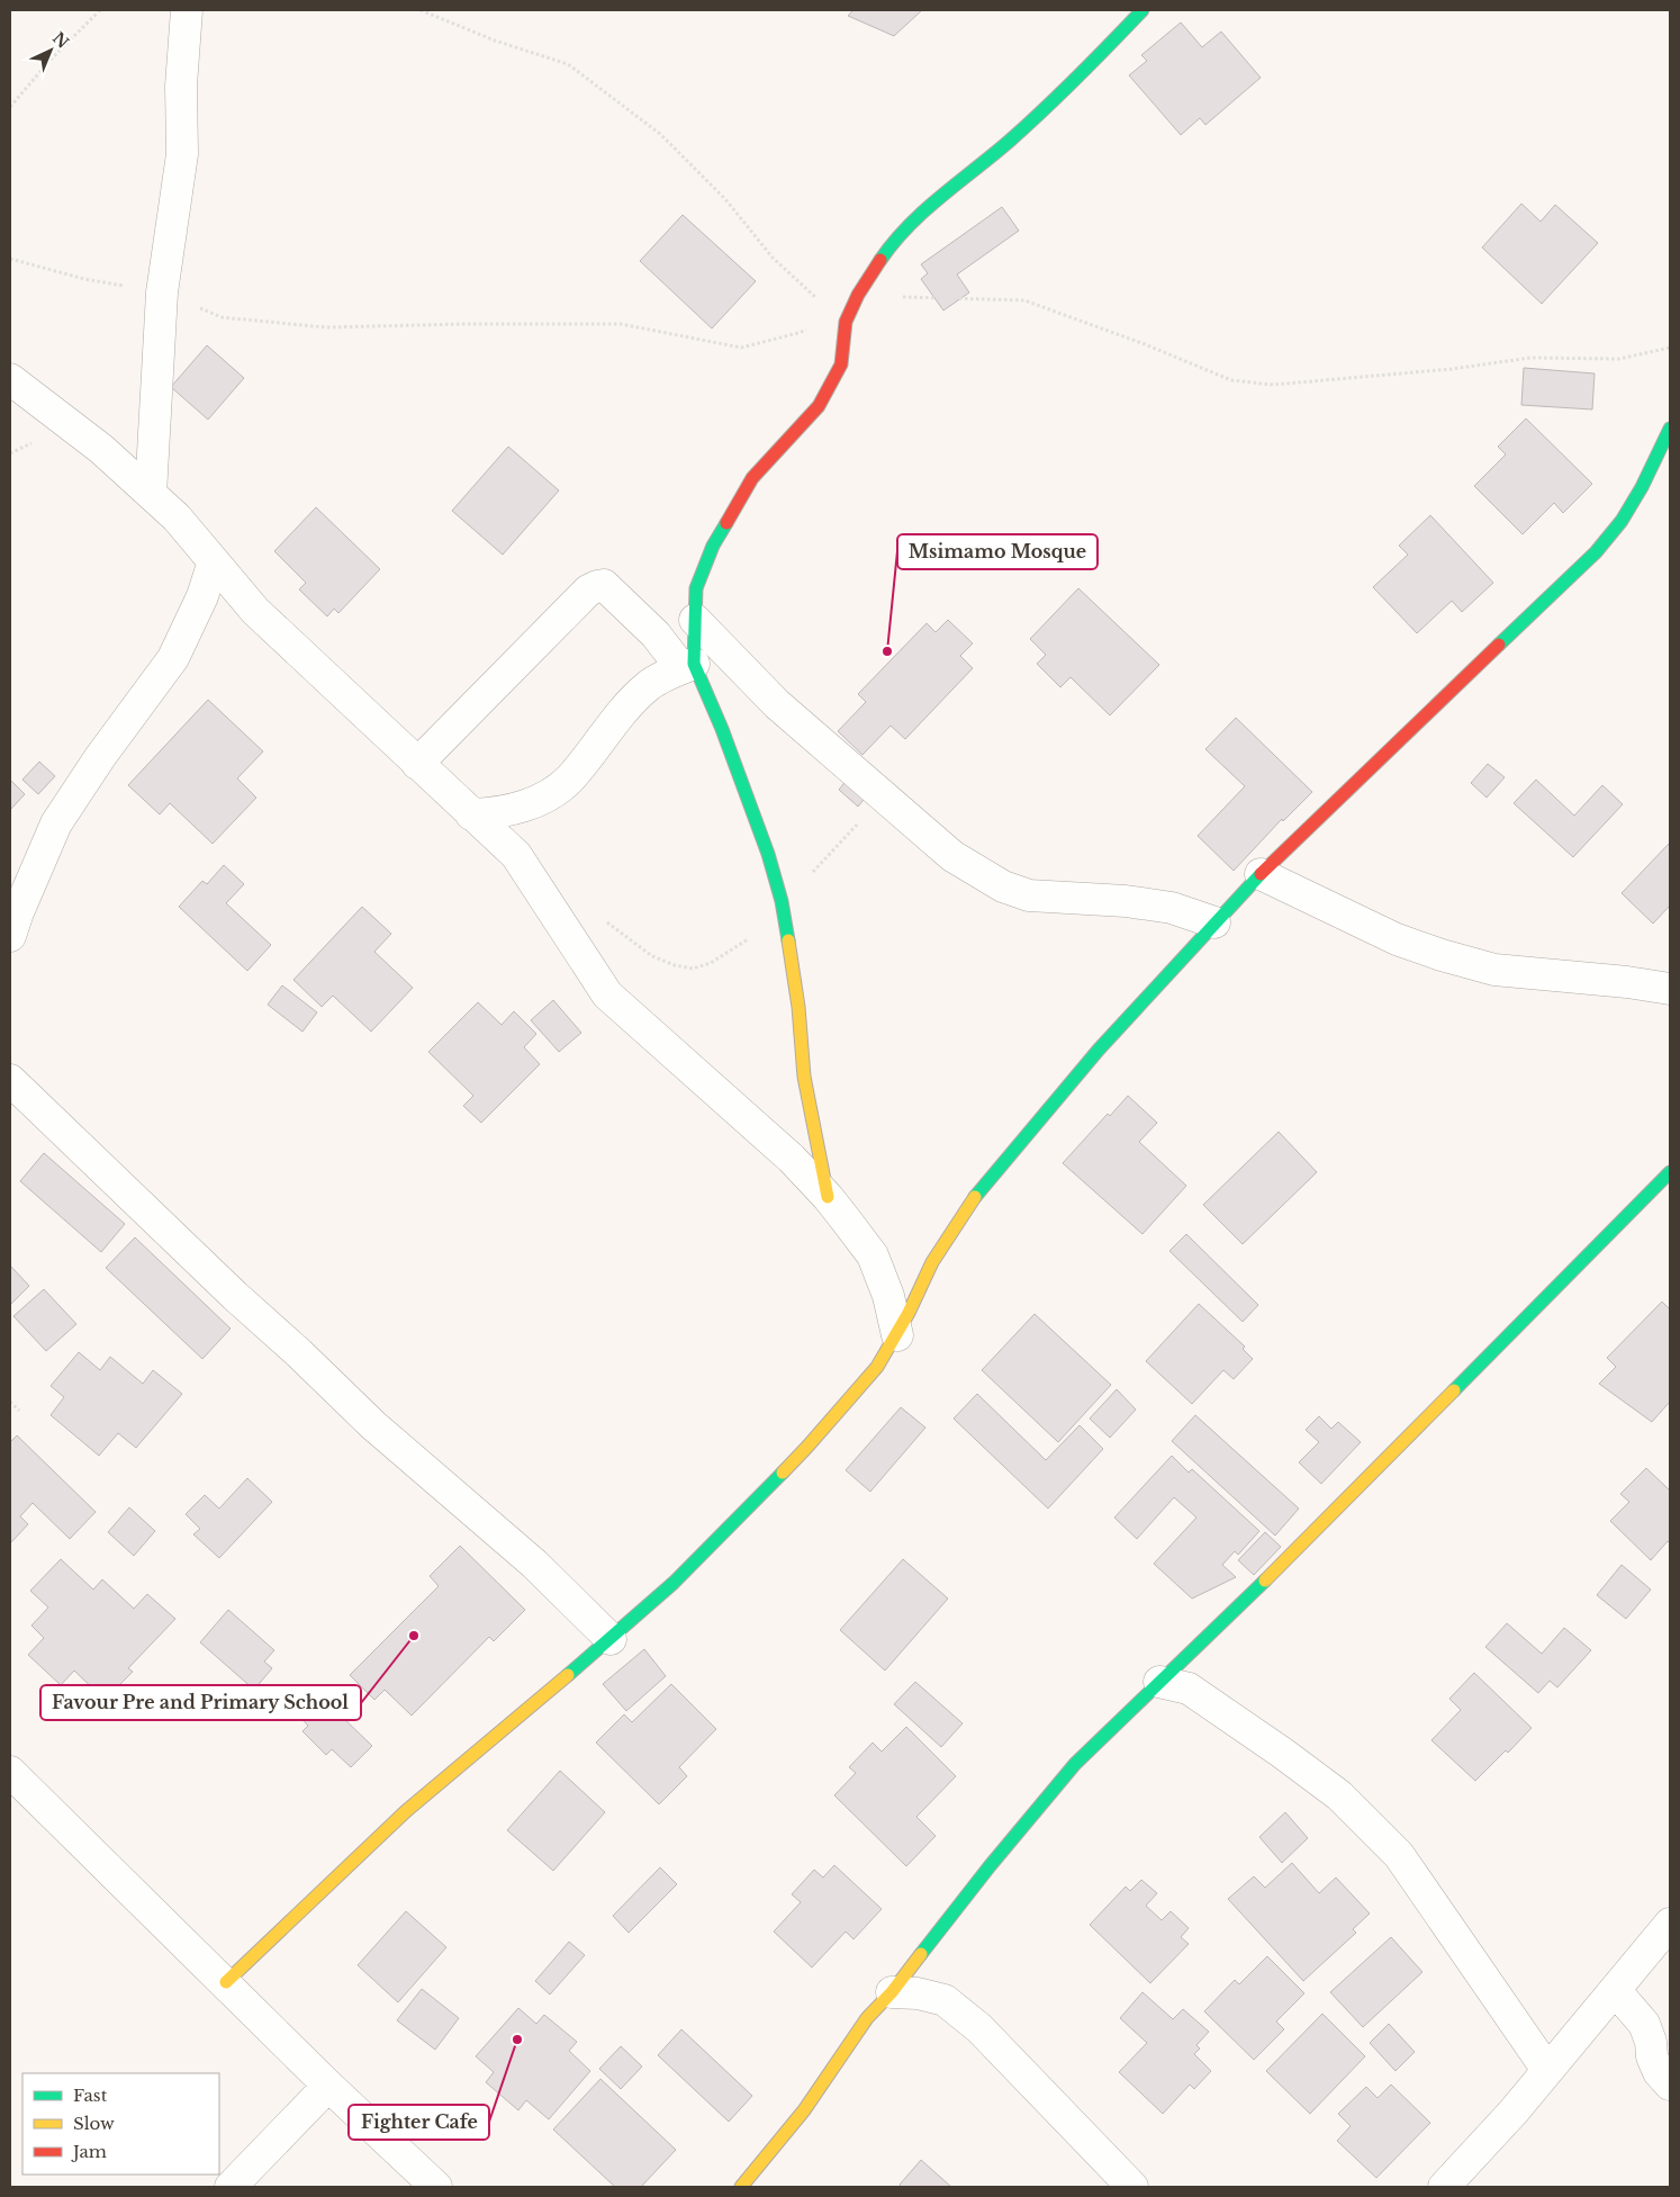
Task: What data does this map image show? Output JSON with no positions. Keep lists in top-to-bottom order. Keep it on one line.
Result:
{"places":["Msimamo Mosque","Favour Pre and Primary School","Fighter Cafe"],"legend":["Fast","Slow","Jam"],"north":"top right"}
